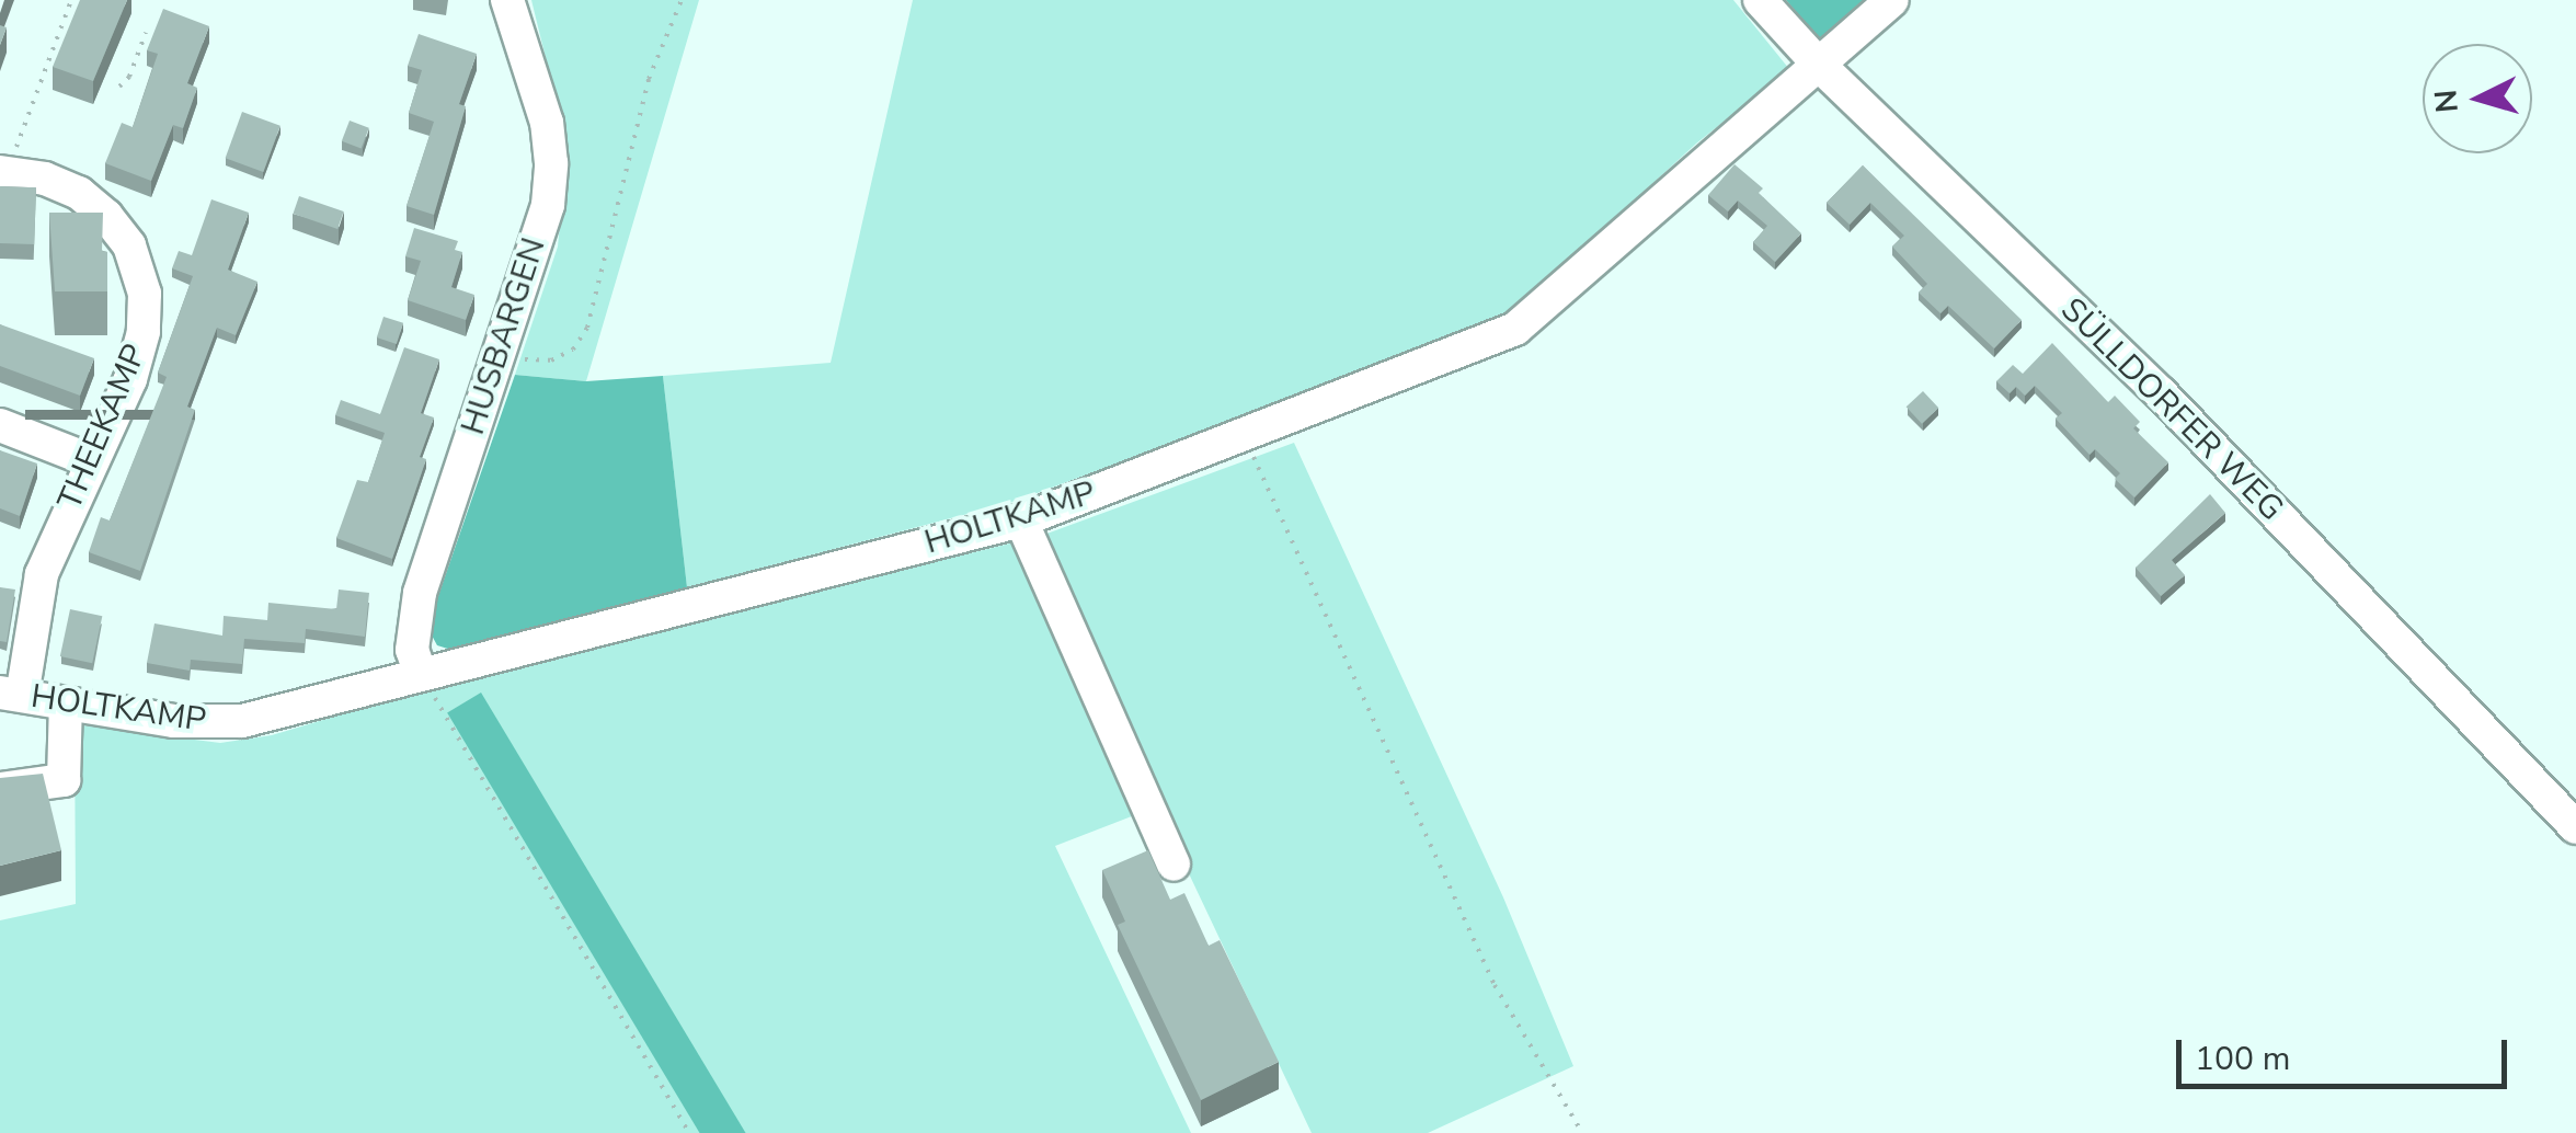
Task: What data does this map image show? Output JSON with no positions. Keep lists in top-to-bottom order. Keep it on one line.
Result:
{"streets":{"street":["HUSBARGEN","SÜLLDORFER WEG","THEEKAMP","HOLTKAMP"]},"crossings":[["HUSBARGEN","HOLTKAMP"],["SÜLLDORFER WEG","HOLTKAMP"],["THEEKAMP","HOLTKAMP"]],"scale_bar":"100 m","north":"left"}
